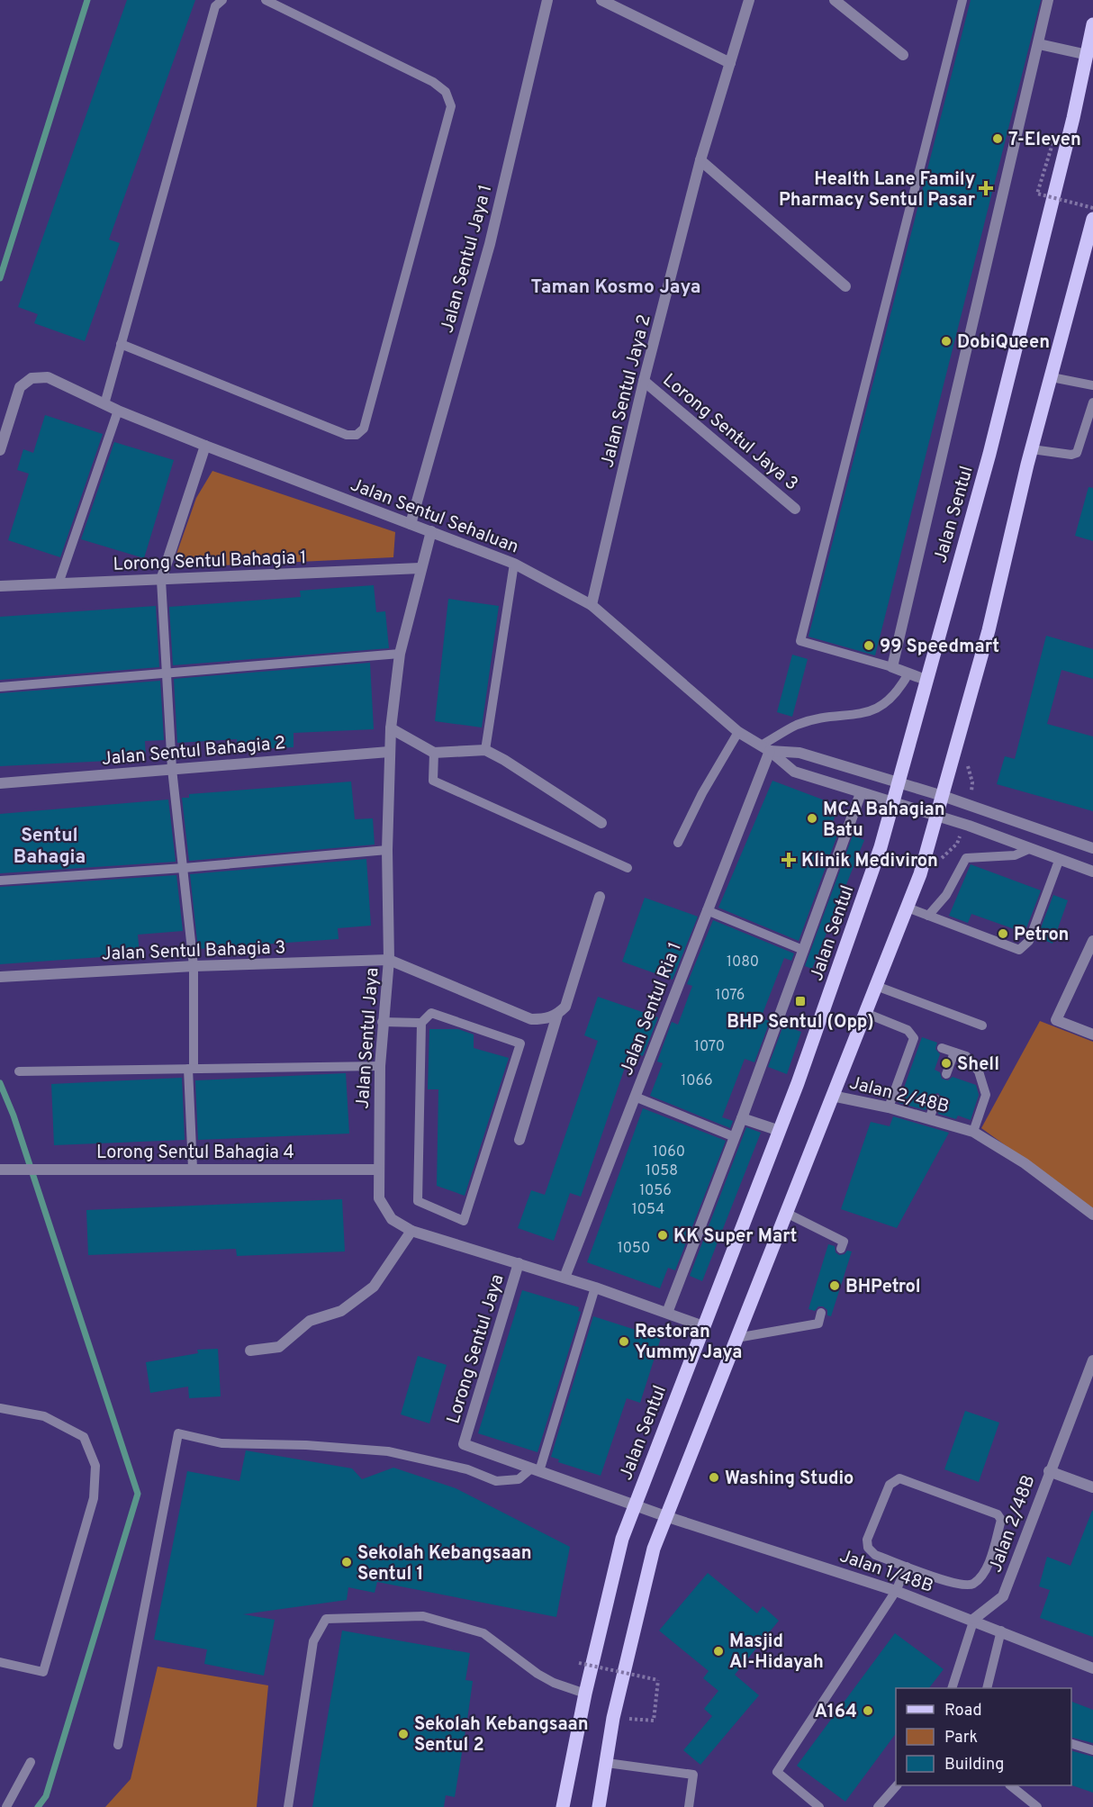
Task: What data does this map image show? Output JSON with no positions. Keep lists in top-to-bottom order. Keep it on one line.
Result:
{"streets":{"main road":["Jalan Sentul"],"street":["Jalan Sentul Jaya 1","Jalan Sentul Jaya 2","Lorong Sentul Jaya 3","Jalan Sentul Sehaluan","Lorong Sentul Bahagia 1","Jalan Sentul Bahagia 2","Jalan Sentul Bahagia 3","Jalan Sentul Ria 1","Jalan Sentul Jaya","Jalan 2/48B","Lorong Sentul Bahagia 4","Lorong Sentul Jaya","Jalan 1/48B"]},"crossings":[["Jalan Sentul Jaya 1","Jalan Sentul Sehaluan"],["Jalan Sentul Jaya 2","Lorong Sentul Jaya 3"],["Jalan Sentul Jaya 2","Jalan Sentul Sehaluan"],["Jalan Sentul","Jalan Sentul Sehaluan"],["Jalan Sentul","Jalan Sentul Jaya"],["Jalan Sentul","Jalan 1/48B"],["Jalan Sentul Sehaluan","Jalan Sentul Ria 1"],["Jalan Sentul Sehaluan","Jalan Sentul Jaya"],["Lorong Sentul Bahagia 1","Jalan Sentul Jaya"],["Jalan Sentul Bahagia 2","Jalan Sentul Jaya"],["Jalan Sentul Bahagia 3","Jalan Sentul Jaya"],["Jalan Sentul Ria 1","Jalan Sentul Jaya"],["Jalan Sentul Jaya","Lorong Sentul Bahagia 4"],["Jalan Sentul Jaya","Lorong Sentul Jaya"],["Jalan 2/48B","Jalan 1/48B"],["Lorong Sentul Jaya","Jalan 1/48B"]],"districts":["Taman Kosmo Jaya","Sentul Bahagia"],"places":{"other":["7-Eleven","DobiQueen","99 Speedmart","MCA Bahagian Batu","Petron","Shell","KK Super Mart","BHPetrol","Restoran Yummy Jaya","Washing Studio","Sekolah Kebangsaan Sentul 1","Masjid Al-Hidayah","A164","Sekolah Kebangsaan Sentul 2"],"health":["Health Lane Family Pharmacy Sentul Pasar","Klinik Mediviron"],"transit":["BHP Sentul (Opp)"]},"house_numbers":["1080","1076","1070","1066","1060","1058","1056","1054","1050"],"legend":["Road","Park","Building"]}
